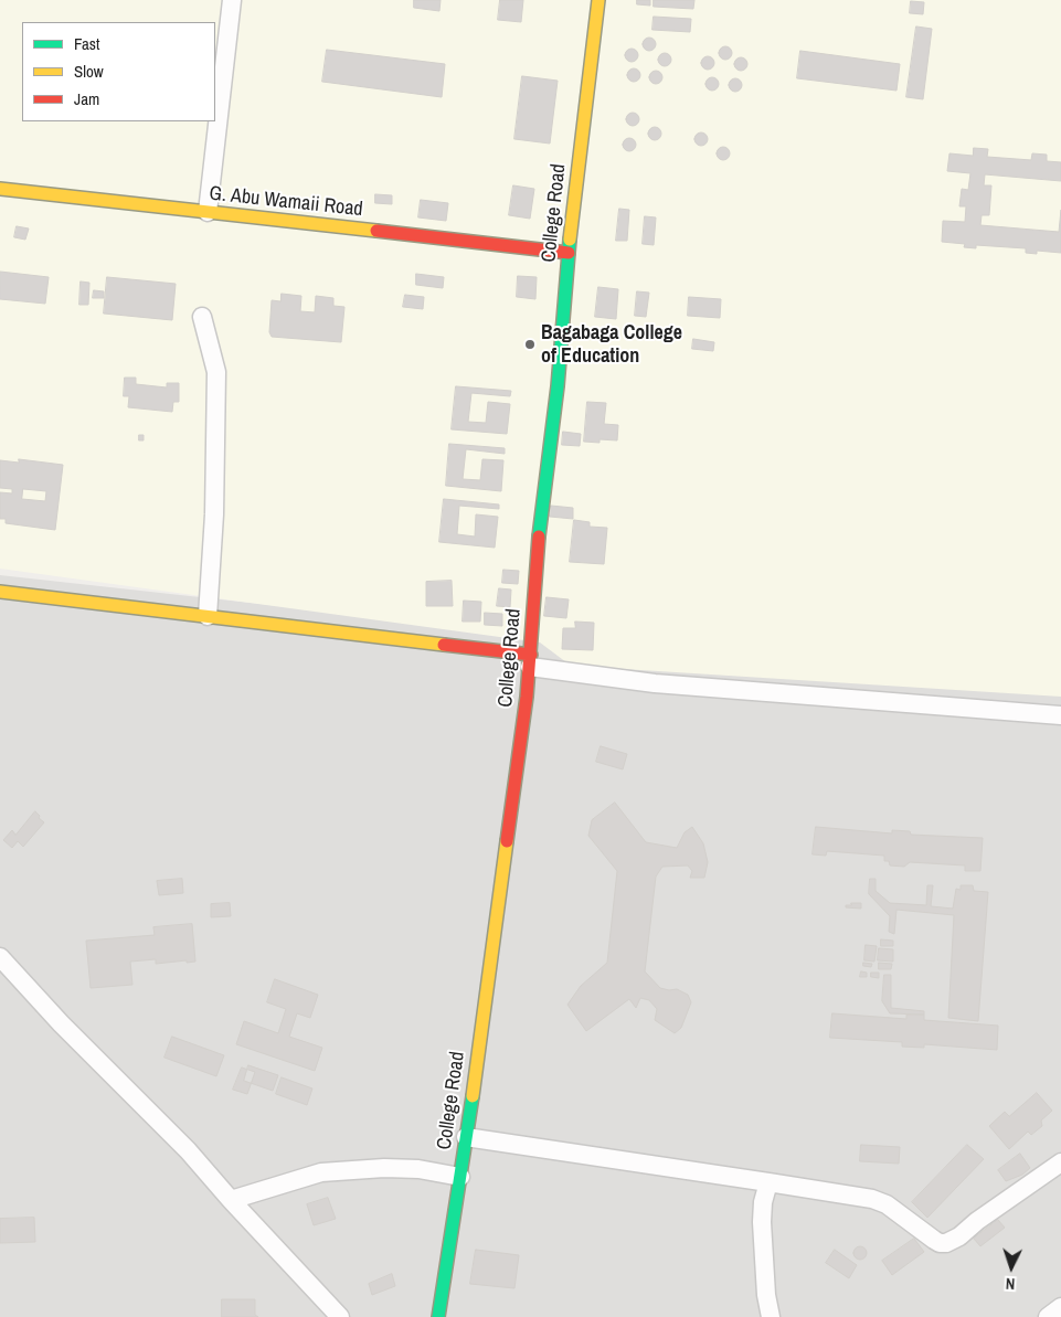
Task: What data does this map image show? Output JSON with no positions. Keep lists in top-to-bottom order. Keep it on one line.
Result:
{"streets":{"street":["G. Abu Wamaii Road","College Road"]},"crossings":[["G. Abu Wamaii Road","College Road"]],"places":["Bagabaga College of Education"],"legend":["Fast","Slow","Jam"],"north":"bottom"}
